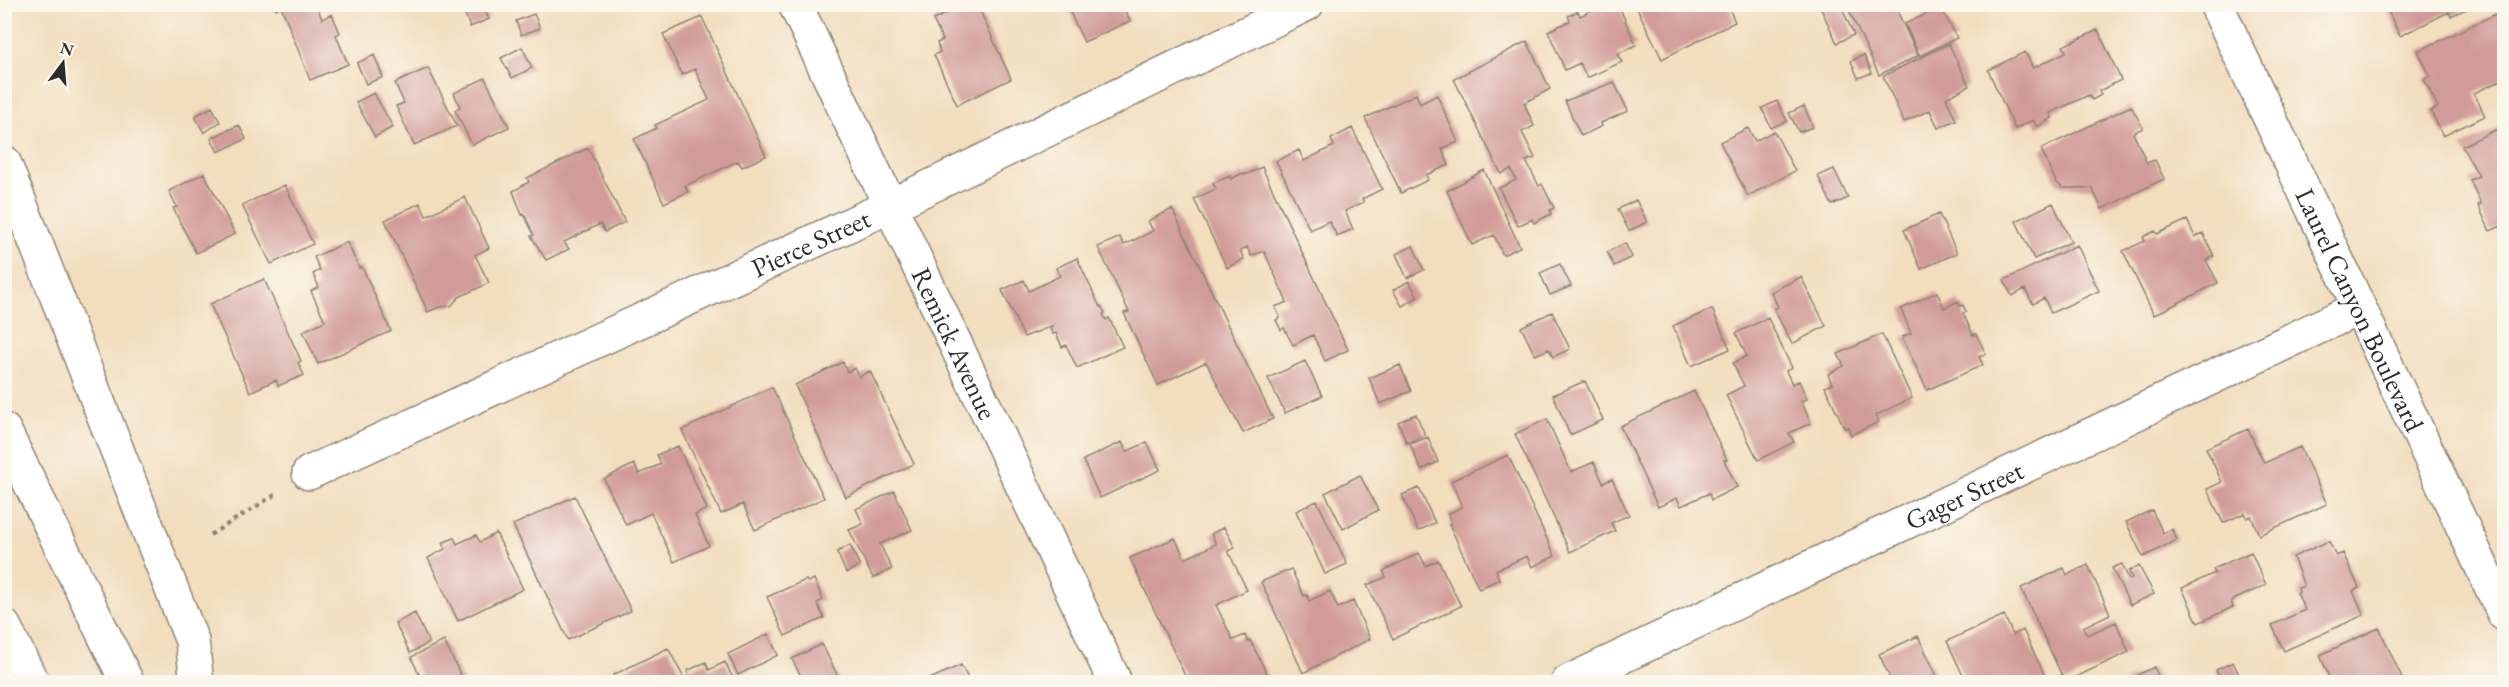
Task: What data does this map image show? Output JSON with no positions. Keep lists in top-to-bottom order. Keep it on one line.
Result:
{"streets":{"main road":["Pierce Street","Laurel Canyon Boulevard","Remick Avenue","Gager Street"]},"crossings":[["Pierce Street","Remick Avenue"],["Laurel Canyon Boulevard","Gager Street"]],"north":"top"}
